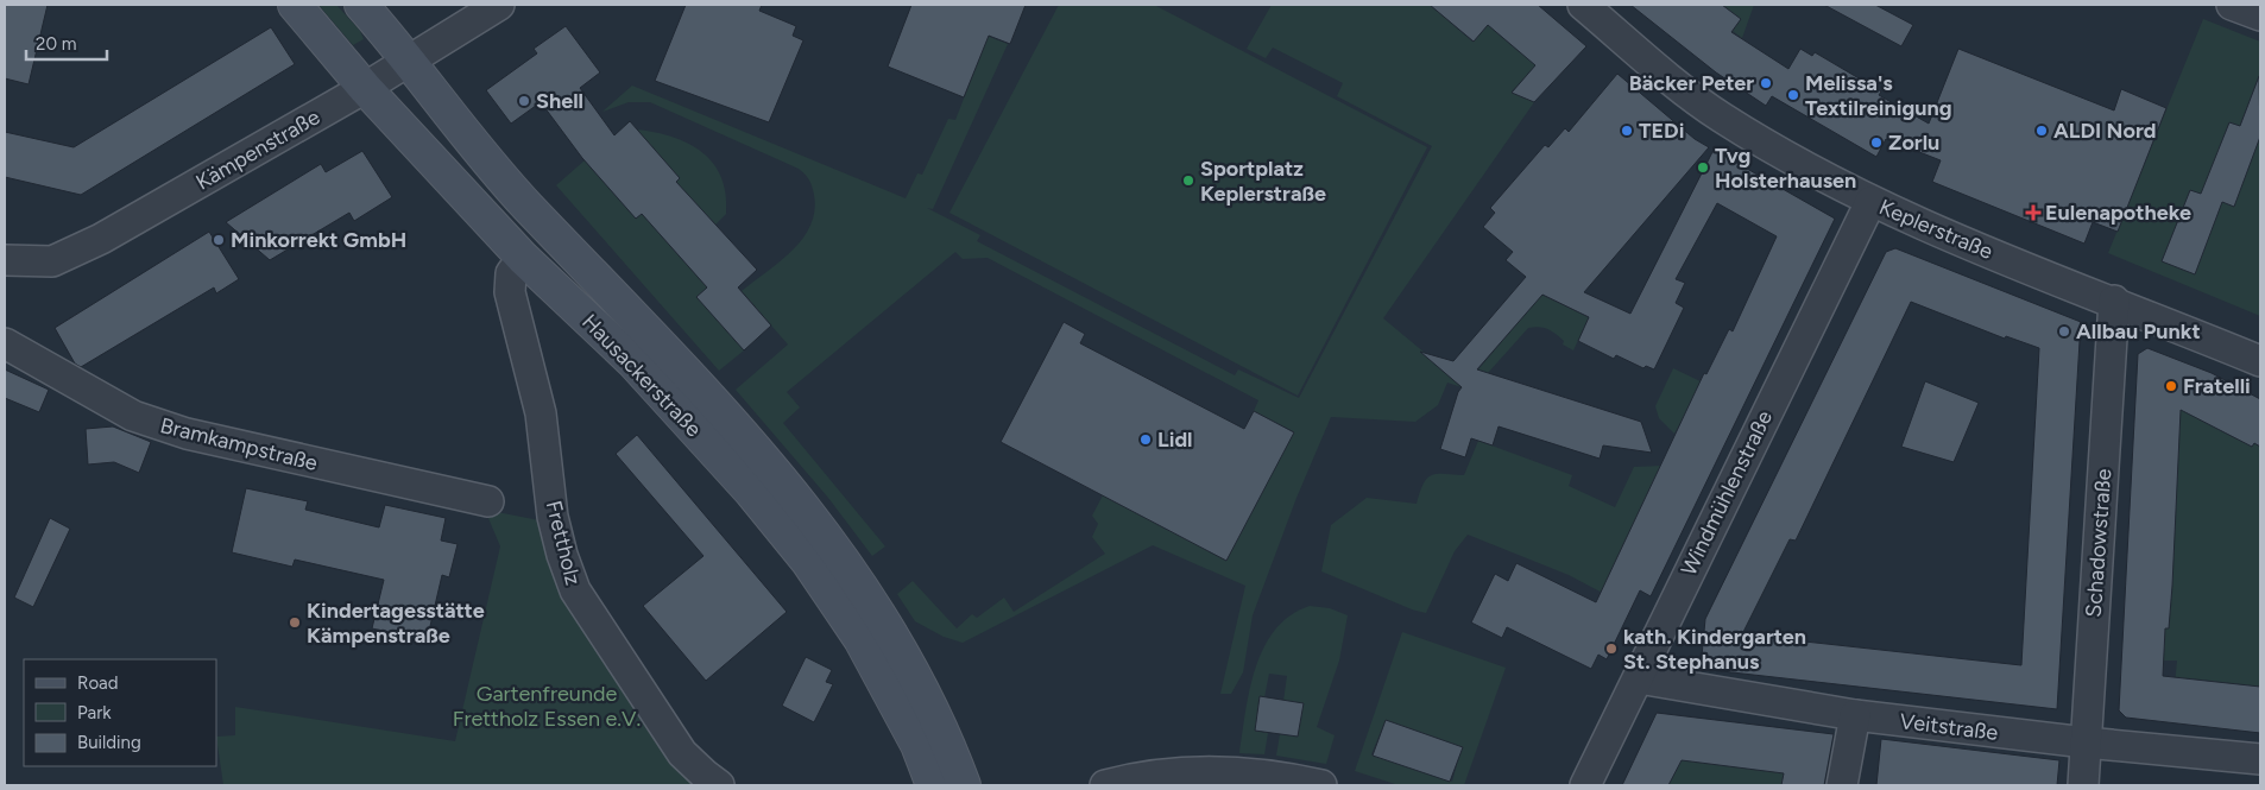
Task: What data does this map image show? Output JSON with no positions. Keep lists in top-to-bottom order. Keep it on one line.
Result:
{"streets":{"main road":["Hausackerstraße"],"street":["Kämpenstraße","Keplerstraße","Bramkampstraße","Windmühlenstraße","Frettholz","Schadowstraße","Veitstraße"]},"crossings":[["Kämpenstraße","Hausackerstraße"],["Keplerstraße","Windmühlenstraße"],["Keplerstraße","Schadowstraße"],["Hausackerstraße","Frettholz"],["Windmühlenstraße","Veitstraße"],["Schadowstraße","Veitstraße"]],"parks":["Gartenfreunde Frettholz Essen e.V."],"places":{"other":["Bäcker Peter","Melissa's Textilreinigung","Shell","TEDi","ALDI Nord","Zorlu","Tvg Holsterhausen","Sportplatz Keplerstraße","Minkorrekt GmbH","Allbau Punkt","Fratelli","Lidl","Kindertagesstätte Kämpenstraße","kath. Kindergarten St. Stephanus"],"health":["Eulenapotheke"]},"legend":["Road","Park","Building"],"scale_bar":"20 m"}
